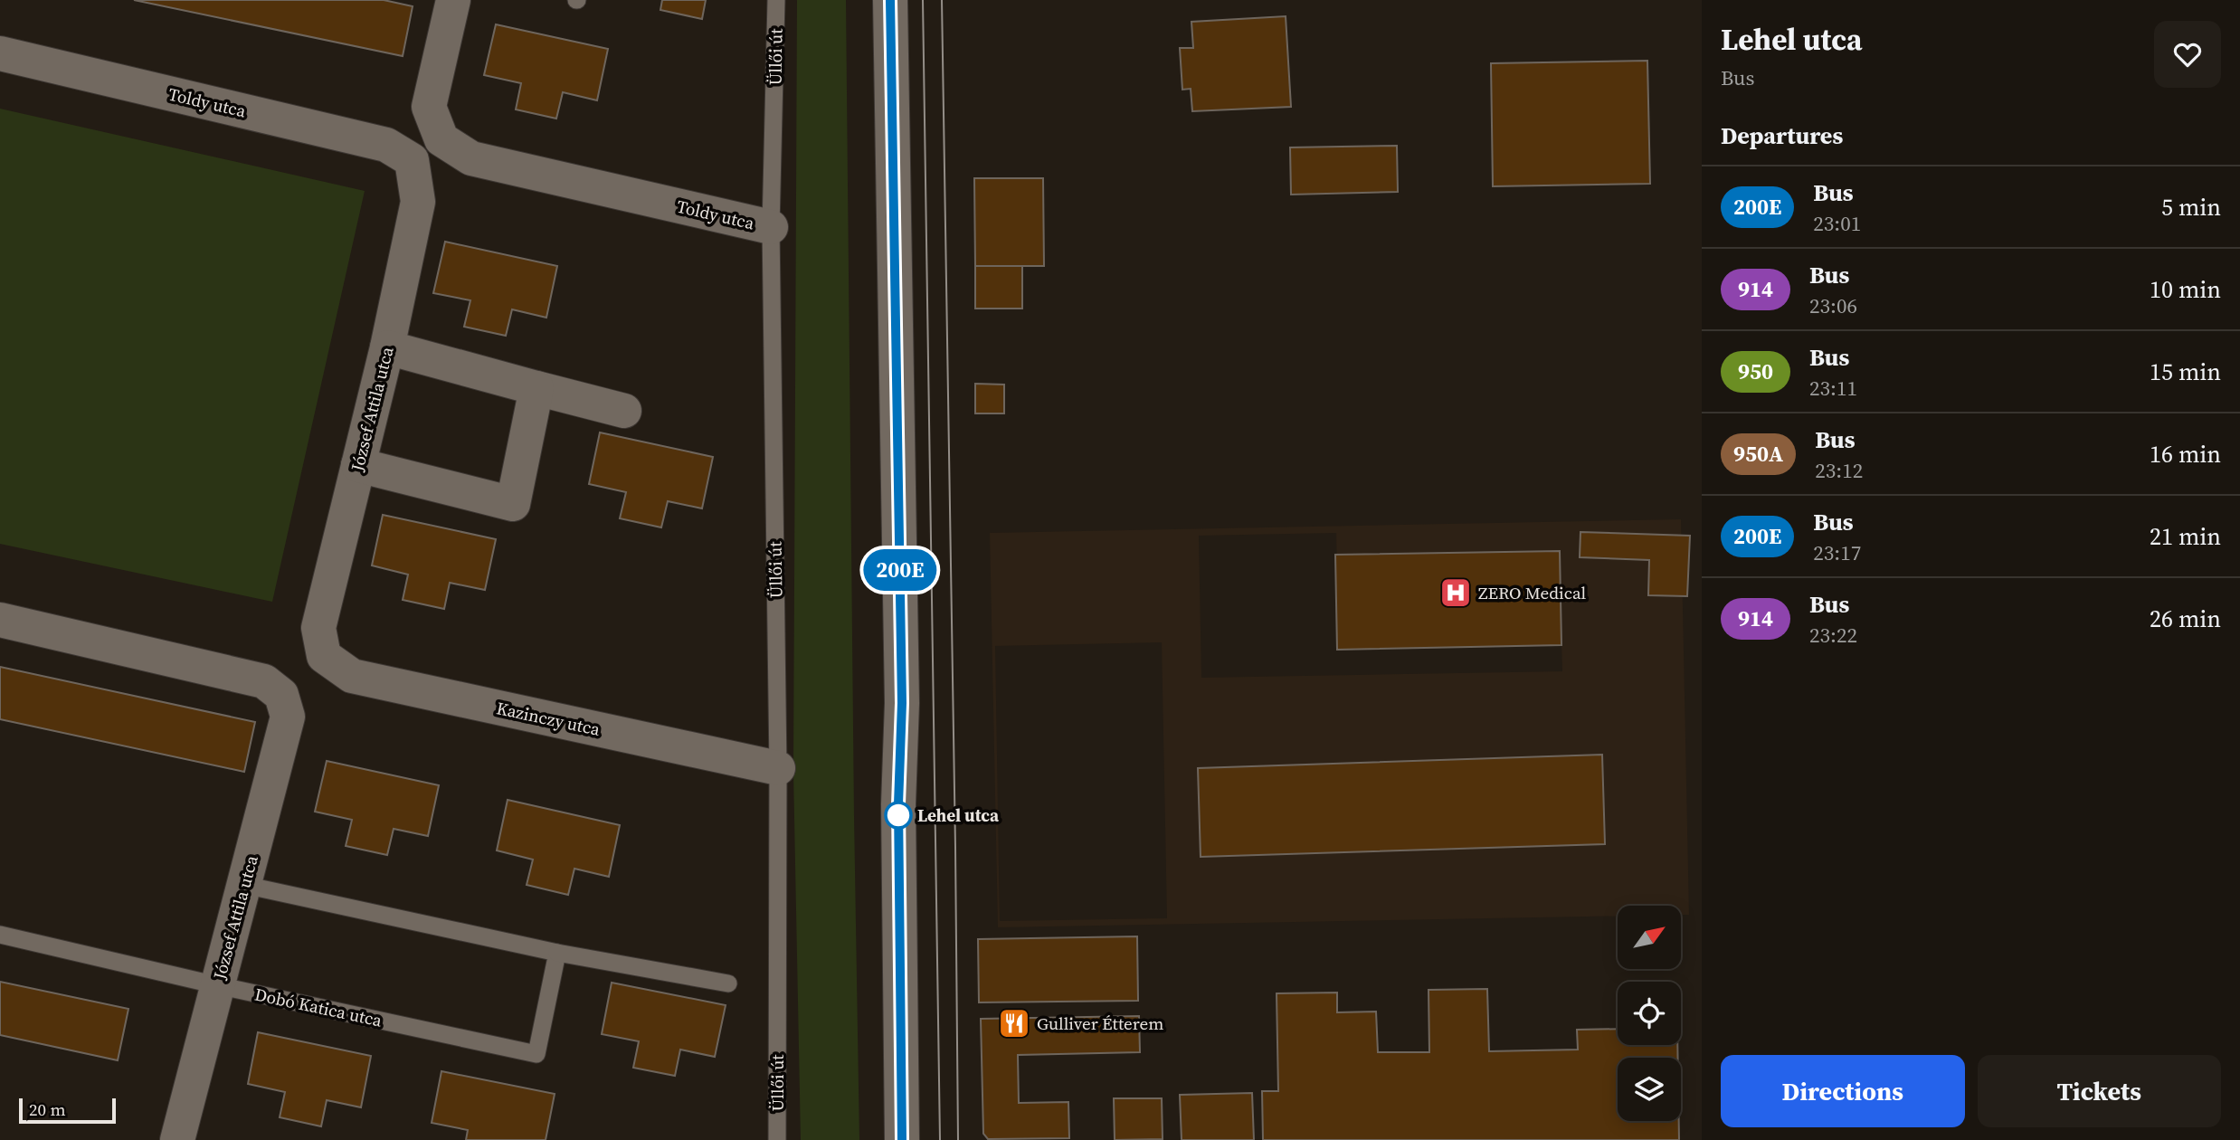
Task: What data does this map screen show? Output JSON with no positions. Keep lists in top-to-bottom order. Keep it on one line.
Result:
{"streets":{"street":["Toldy utca","József Attila utca","Kazinczy utca"],"lane":["Üllői út","Dobó Katica utca"]},"crossings":[["Üllői út","Toldy utca"],["Üllői út","Kazinczy utca"],["Toldy utca","József Attila utca"],["József Attila utca","Kazinczy utca"],["József Attila utca","Dobó Katica utca"]],"places":{"hospital":["ZERO Medical"],"other":["Lehel utca"],"restaurant":["Gulliver Étterem"]},"lines":["bus line 200E"],"scale_bar":"20 m","north":"top right","page":{"on_map":"200E","heading":[["Lehel utca","Bus"],"Departures"],"list":[{"mark":"200E","name":"Bus","note":"23:01","value":"5 min"},{"mark":"914","name":"Bus","note":"23:06","value":"10 min"},{"mark":"950","name":"Bus","note":"23:11","value":"15 min"},{"mark":"950A","name":"Bus","note":"23:12","value":"16 min"},{"mark":"200E","name":"Bus","note":"23:17","value":"21 min"},{"mark":"914","name":"Bus","note":"23:22","value":"26 min"}],"buttons":["Directions","Tickets"],"scale":"20 m"}}
